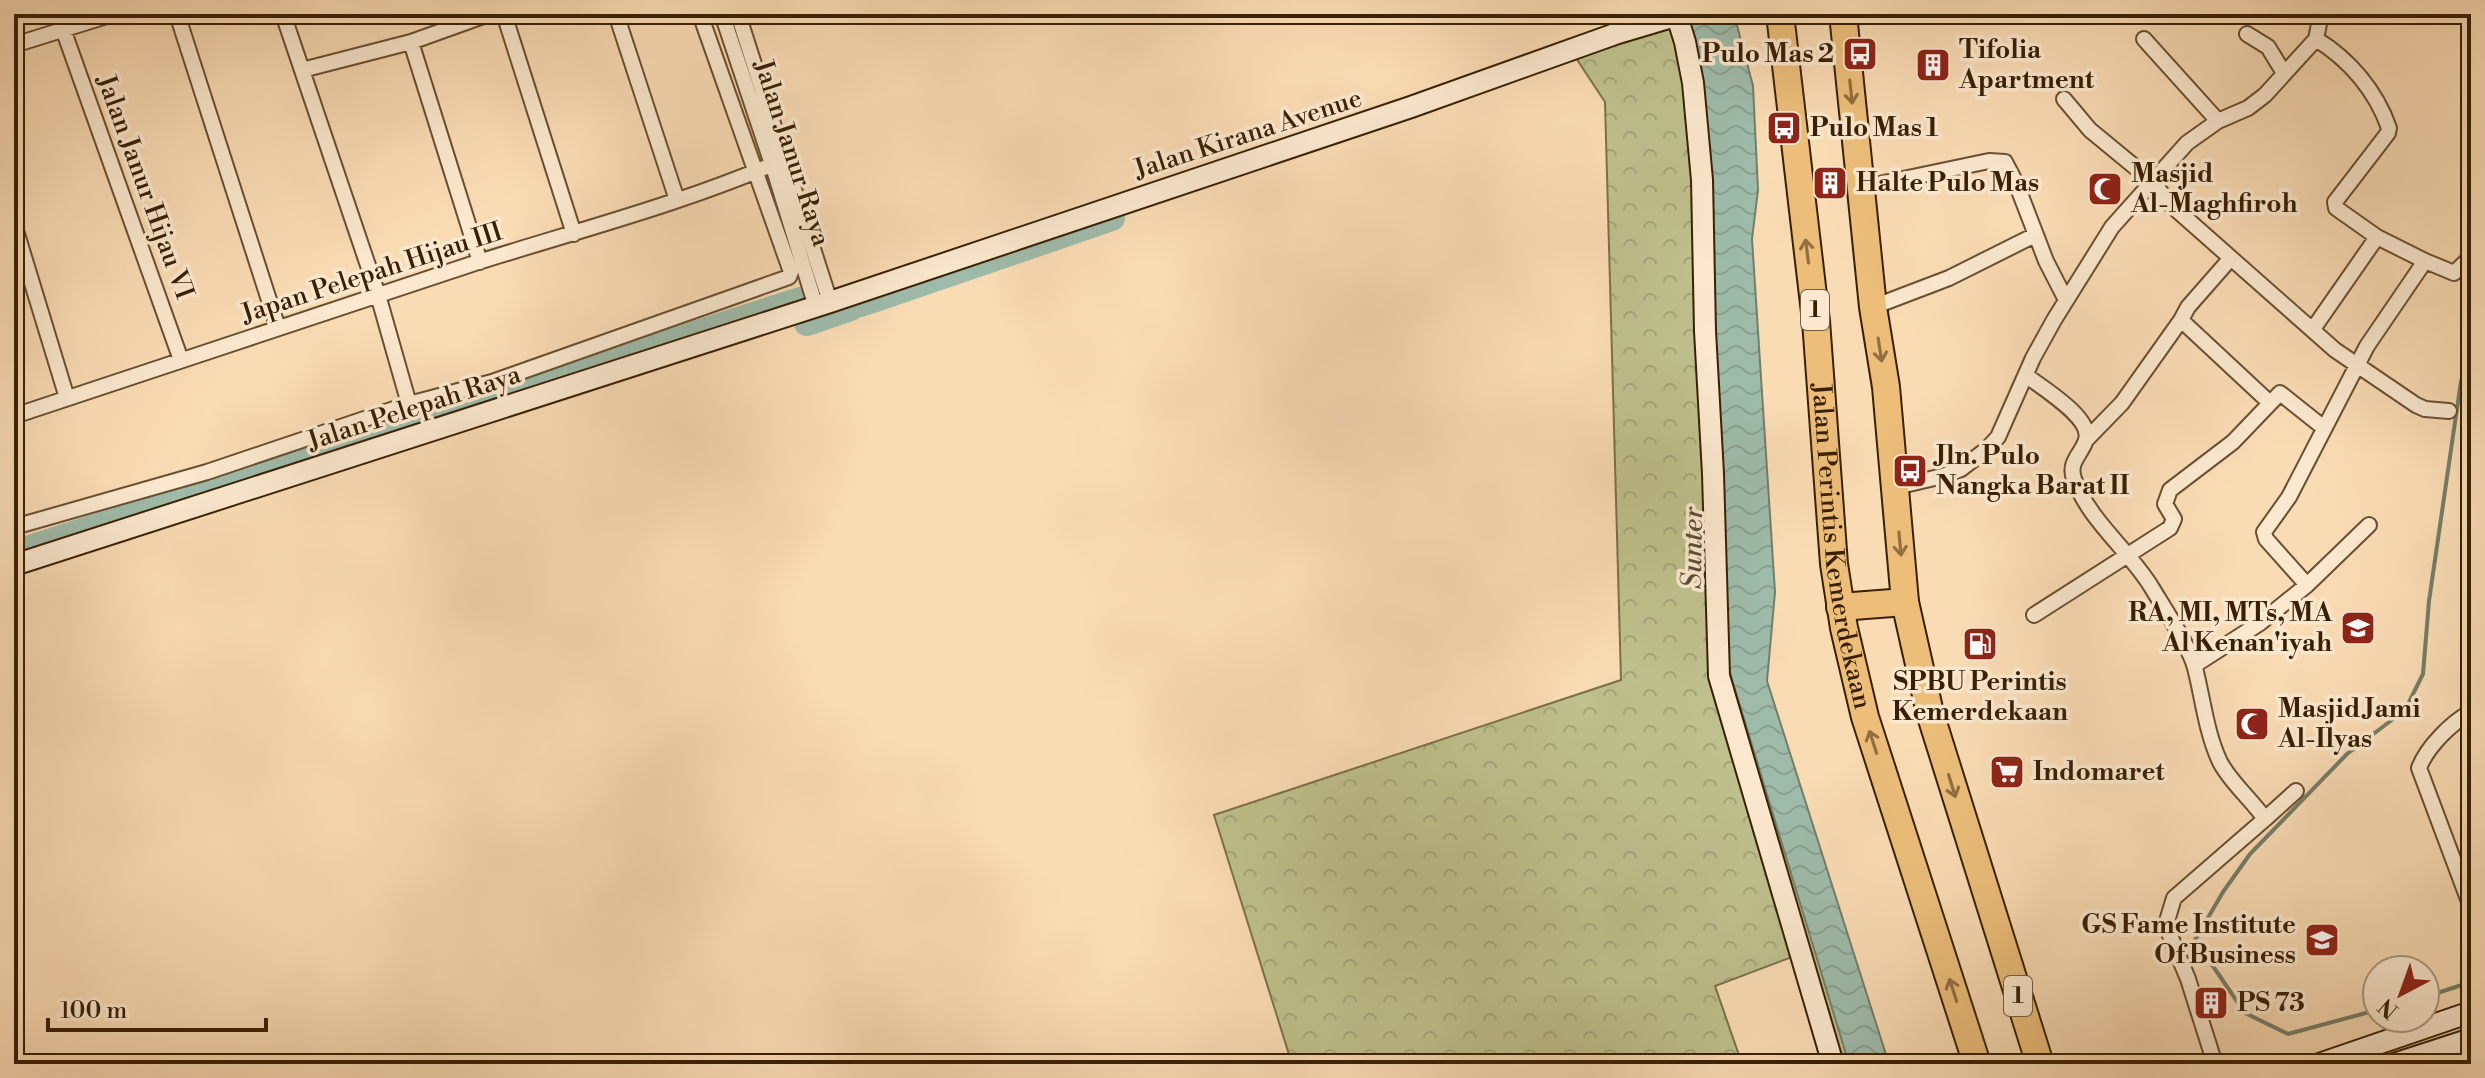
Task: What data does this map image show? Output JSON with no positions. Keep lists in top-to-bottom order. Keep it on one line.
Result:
{"streets":{"highway":["1","Jalan Perintis Kemerdekaan"],"street":["Jalan Kirana Avenue","Jalan Janur Raya","Jalan Janur Hijau VI","Japan Pelepah Hijau III","Jalan Pelepah Raya"]},"crossings":[["Jalan Kirana Avenue","Jalan Janur Raya"],["Jalan Kirana Avenue","Jalan Pelepah Raya"],["Jalan Janur Raya","Japan Pelepah Hijau III"],["Jalan Janur Raya","Jalan Pelepah Raya"],["Jalan Janur Hijau VI","Japan Pelepah Hijau III"],["Japan Pelepah Hijau III","Jalan Pelepah Raya"]],"water":["Sunter"],"places":{"bus stop":["Pulo Mas 2","Pulo Mas 1","Jln. Pulo Nangka Barat II"],"building":["Tifolia Apartment","Halte Pulo Mas","PS 73"],"mosque":["Masjid Al-Maghfiroh","Masjid Jami Al-Ilyas"],"school or university":["RA, MI, MTs, MA Al Kenan'iyah","GS Fame Institute Of Business"],"fuel station":["SPBU Perintis Kemerdekaan"],"supermarket":["Indomaret"]},"scale_bar":"100 m","north":"bottom left"}
